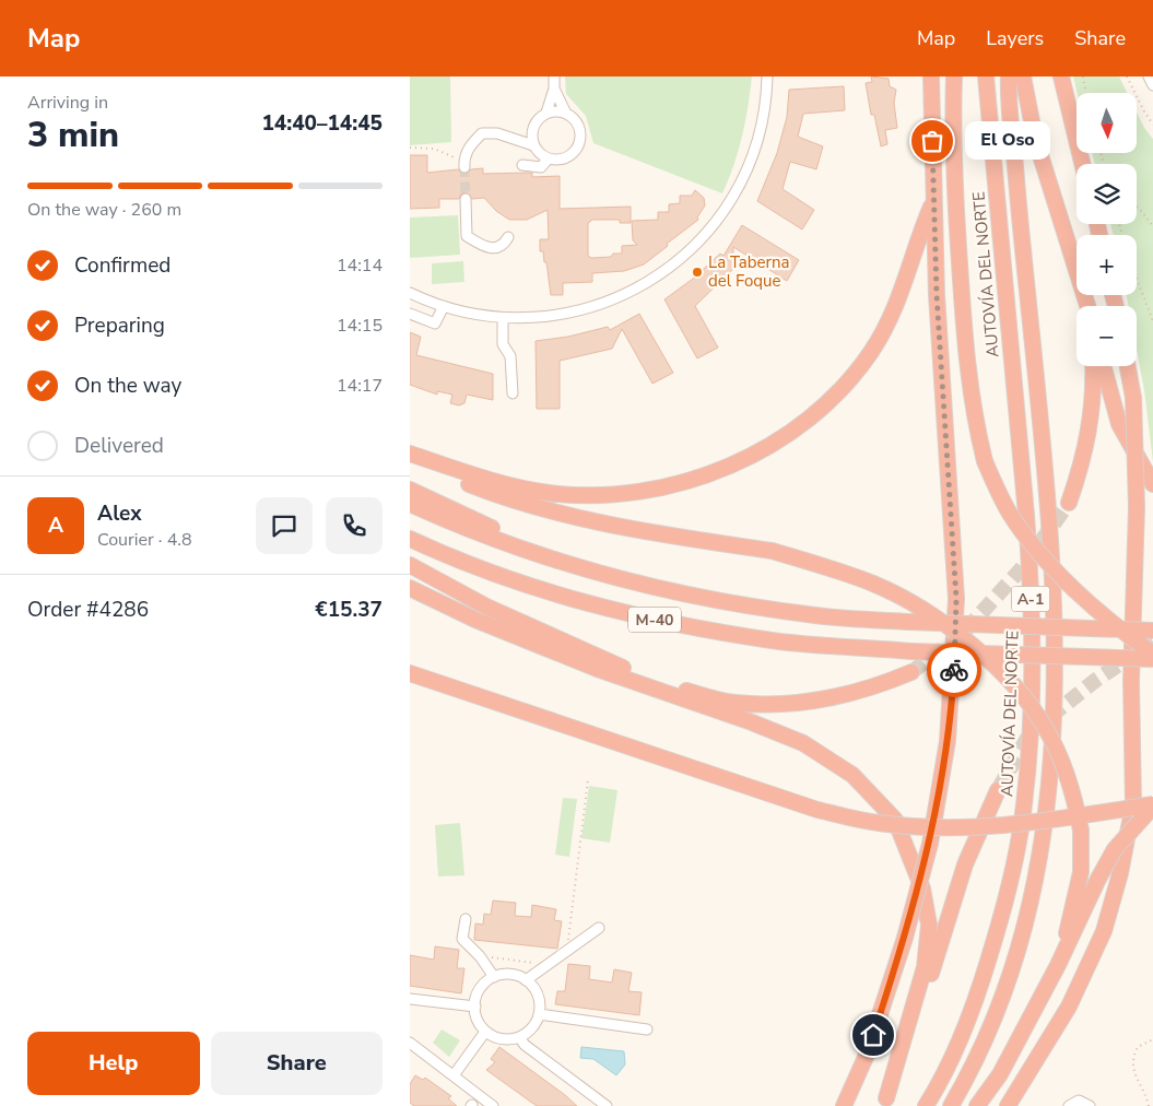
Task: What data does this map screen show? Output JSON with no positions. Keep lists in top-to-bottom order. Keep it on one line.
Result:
{"streets":{"highway":["AUTOVÍA DEL NORTE","A-1","M-40"]},"places":["El Oso","La Taberna del Foque"],"north":"bottom","page":{"header":"Map","nav":["Map","Layers","Share"],"heading":["3 min","Arriving in","14:40–14:45"],"panel":["Alex","Courier · 4.8","Order #4286","€15.37"],"map_buttons":["+","−"],"bubble":"El Oso","bar":"On the way · 260 m","list":[["Confirmed","14:14"],["Preparing","14:15"],["On the way","14:17"],"Delivered"],"round":"A","buttons":["Help","Share"]}}
